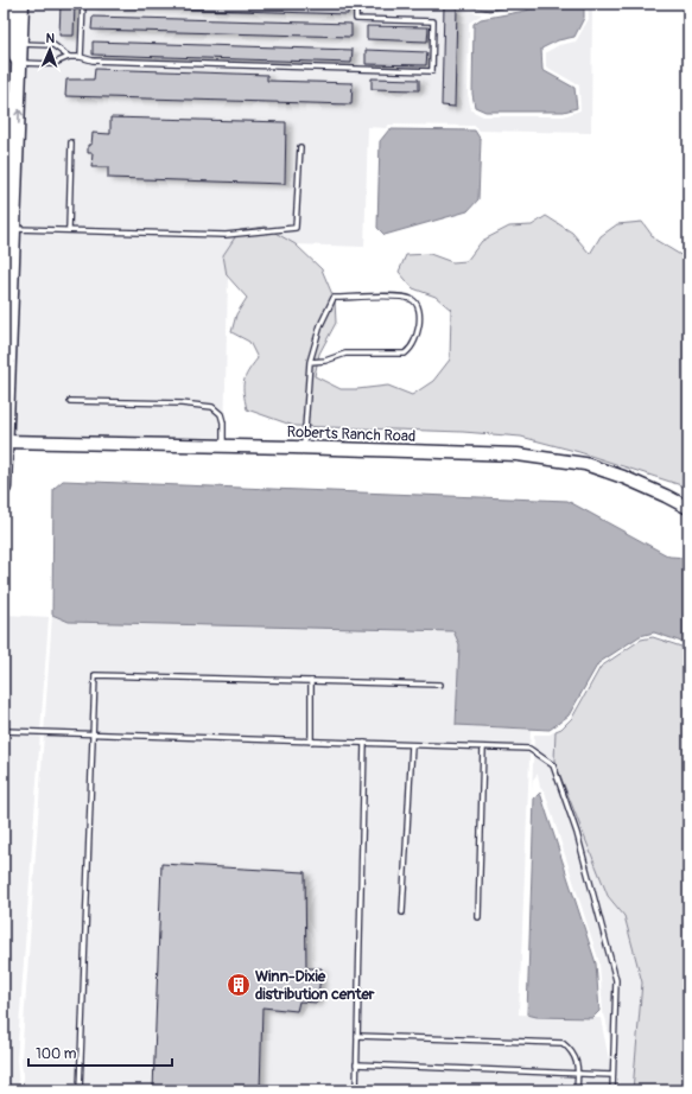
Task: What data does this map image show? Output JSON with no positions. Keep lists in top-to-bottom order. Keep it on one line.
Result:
{"streets":{"street":["Roberts Ranch Road"]},"places":{"building":["Winn-Dixie distribution center"]},"scale_bar":"100 m","north":"top"}
